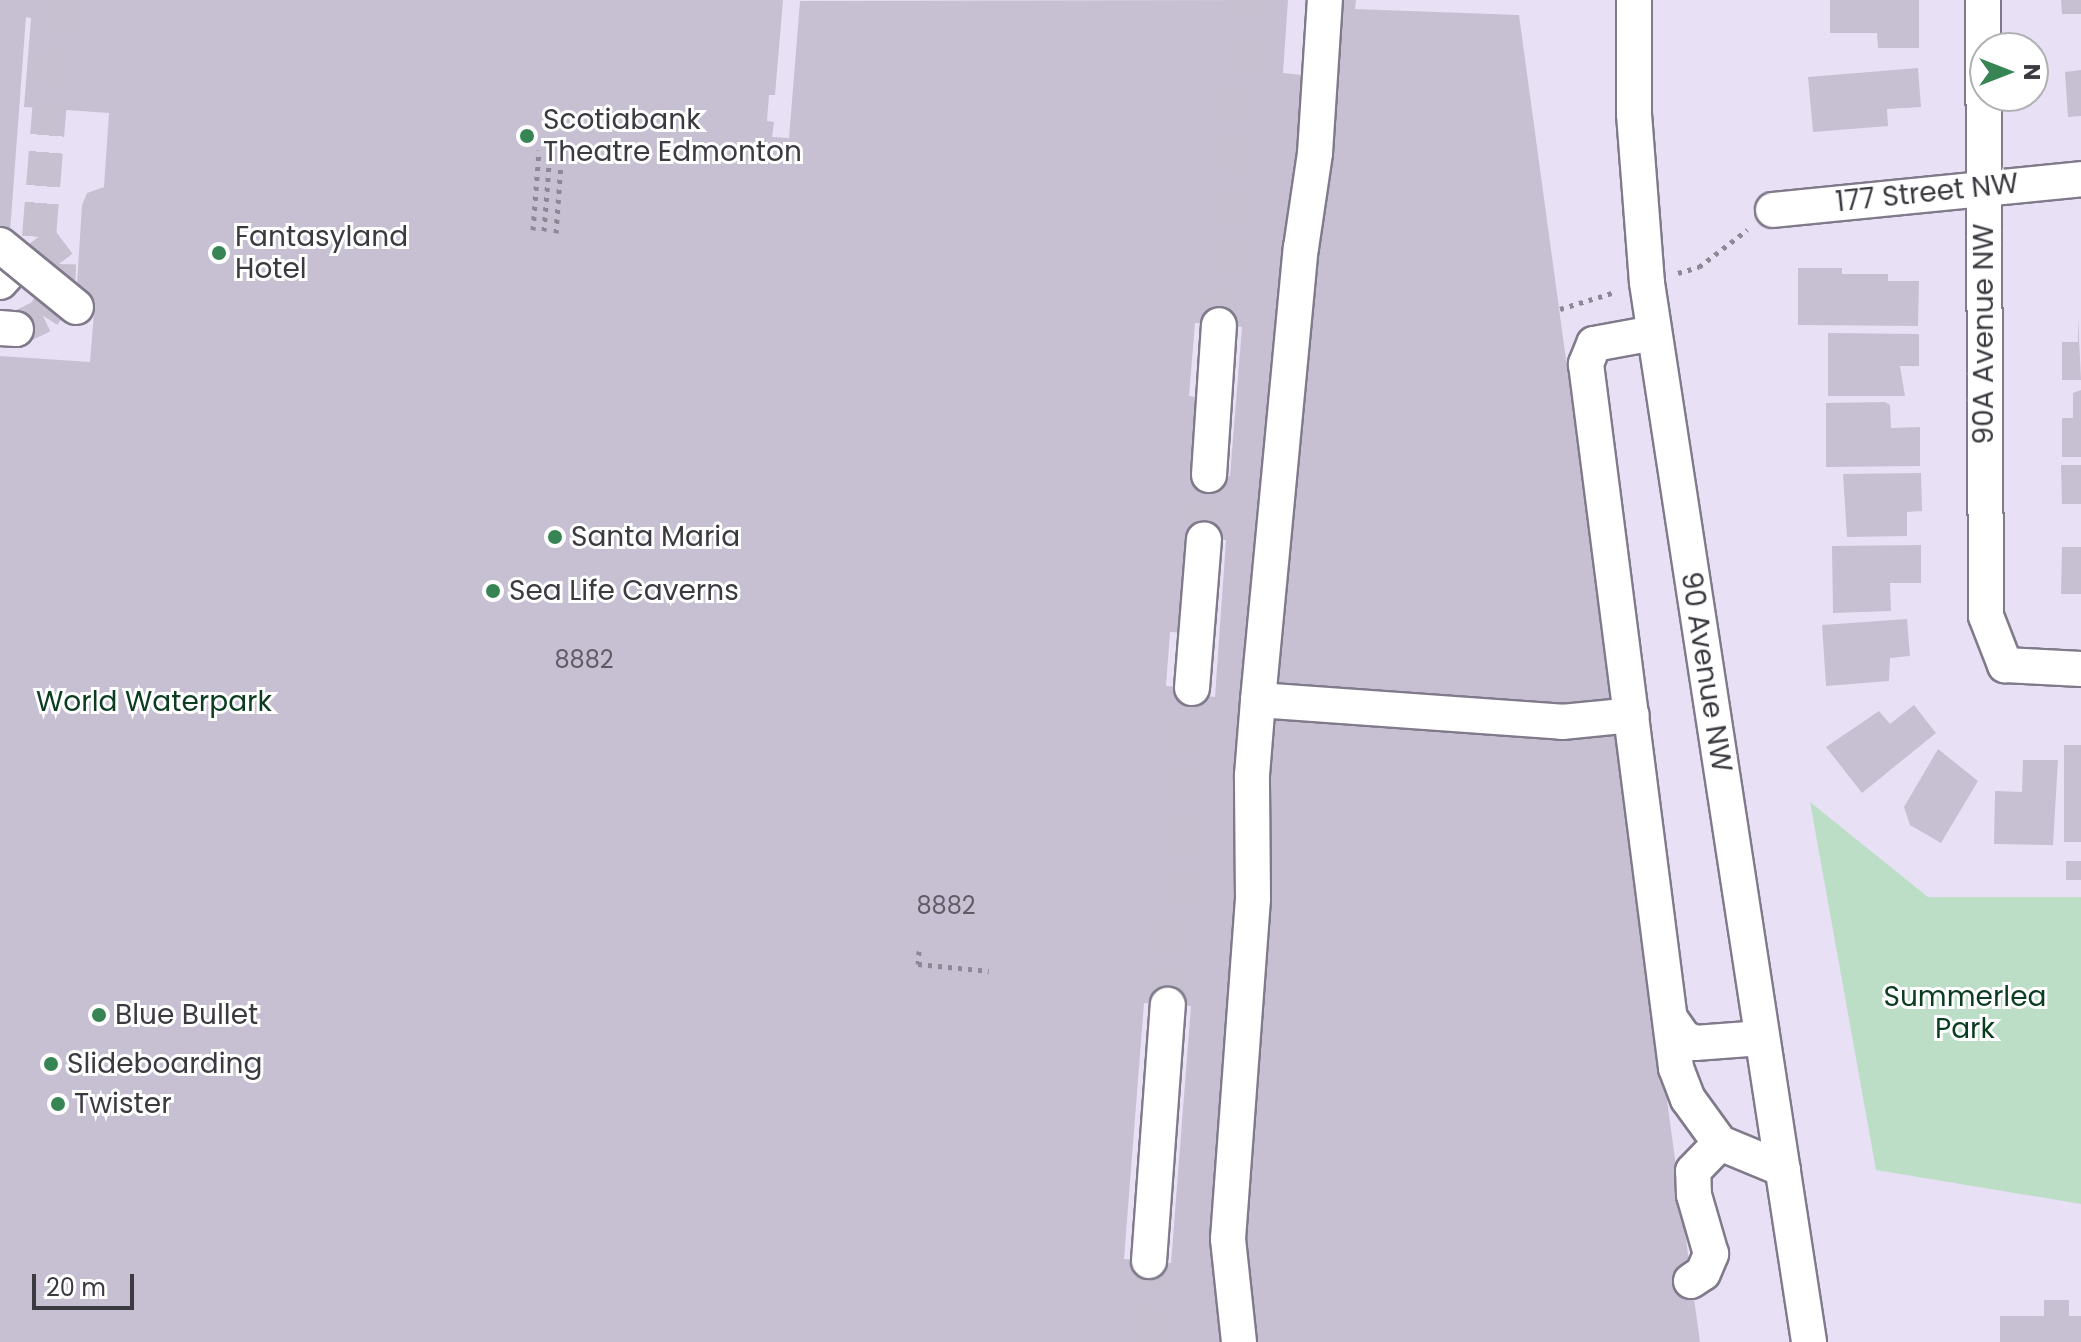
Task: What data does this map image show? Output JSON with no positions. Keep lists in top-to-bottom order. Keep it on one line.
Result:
{"streets":{"street":["177 Street NW","90A Avenue NW","90 Avenue NW"]},"crossings":[["177 Street NW","90A Avenue NW"]],"parks":["World Waterpark","Summerlea Park"],"places":["Scotiabank Theatre Edmonton","Fantasyland Hotel","Santa Maria","Sea Life Caverns","Blue Bullet","Slideboarding","Twister"],"house_numbers":["8882","8882"],"scale_bar":"20 m","north":"right"}
